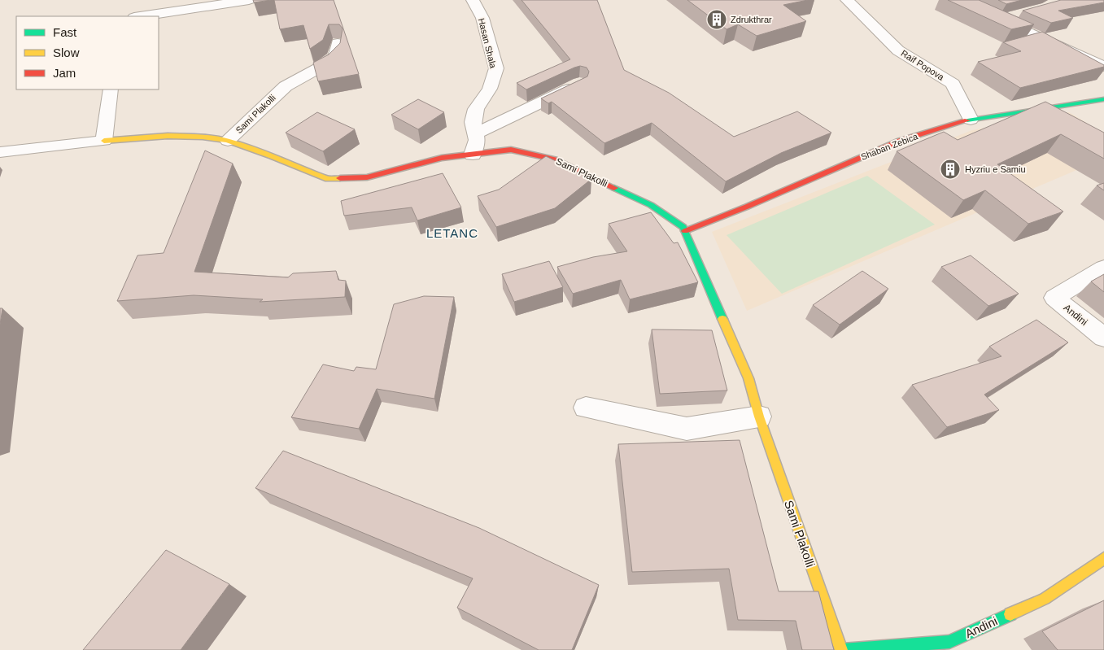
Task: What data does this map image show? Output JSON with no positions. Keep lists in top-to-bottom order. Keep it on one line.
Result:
{"streets":{"street":["Hasan Shala","Raif Popova","Sami Plakolli","Shaban Zebica","Andini"]},"crossings":[["Hasan Shala","Sami Plakolli"],["Raif Popova","Shaban Zebica"],["Sami Plakolli","Shaban Zebica"],["Sami Plakolli","Andini"]],"districts":["LETANC"],"places":{"building":["Zdrukthrar","Hyzriu e Samiu"]},"legend":["Fast","Slow","Jam"]}
